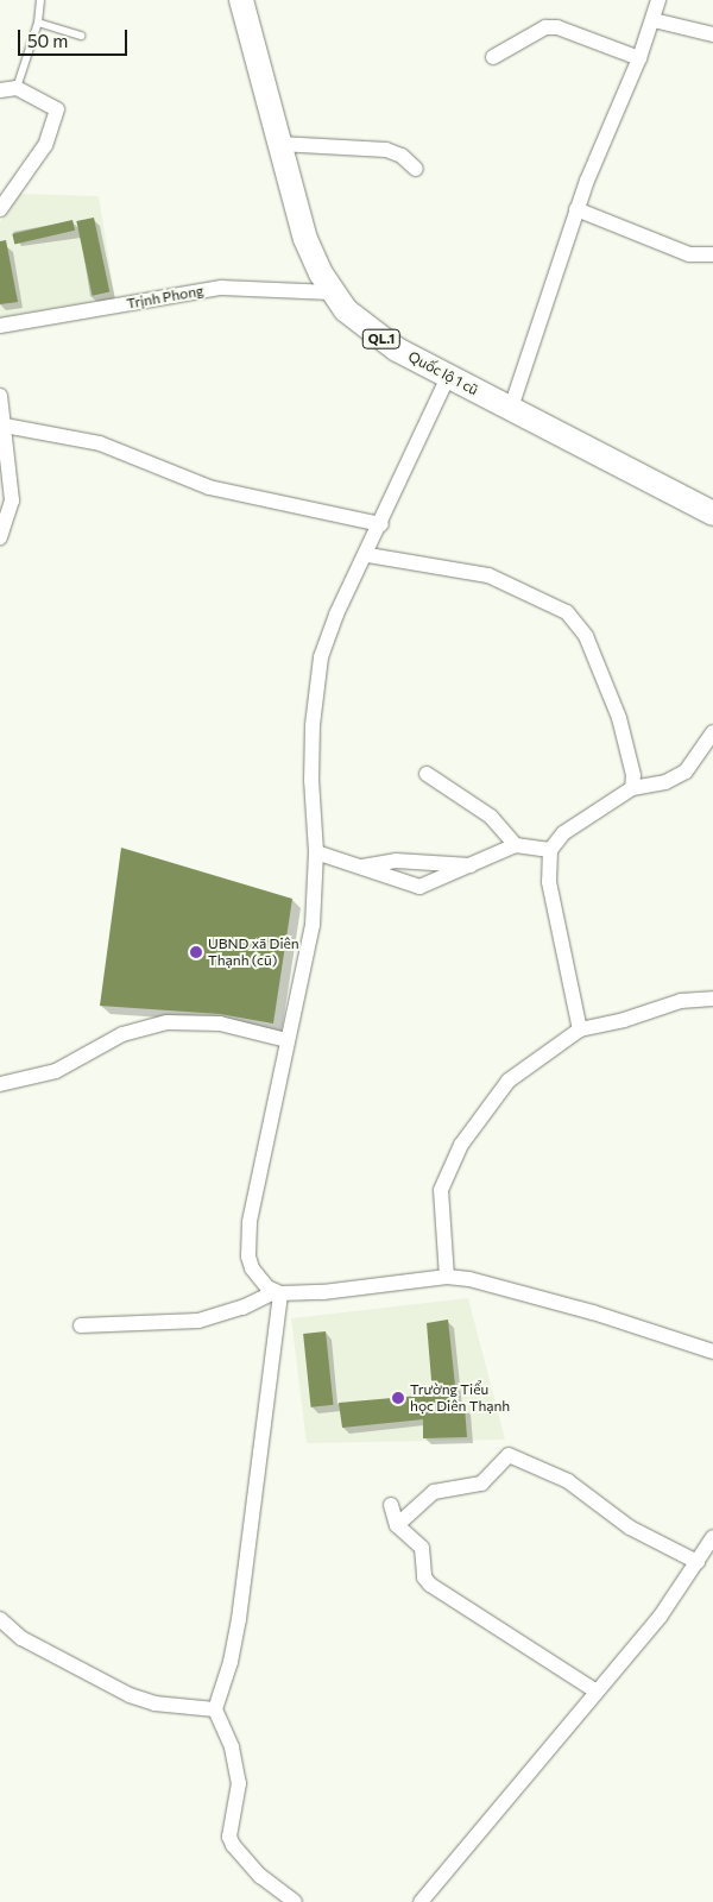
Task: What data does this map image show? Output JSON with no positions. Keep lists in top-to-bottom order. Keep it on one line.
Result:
{"streets":{"main road":["QL.1","Quốc lộ 1 cũ"],"street":["Trịnh Phong"]},"crossings":[["Trịnh Phong","Quốc lộ 1 cũ"]],"places":["UBND xã Diên Thạnh (cũ)","Trường Tiểu học Diên Thạnh"],"scale_bar":"50 m"}
